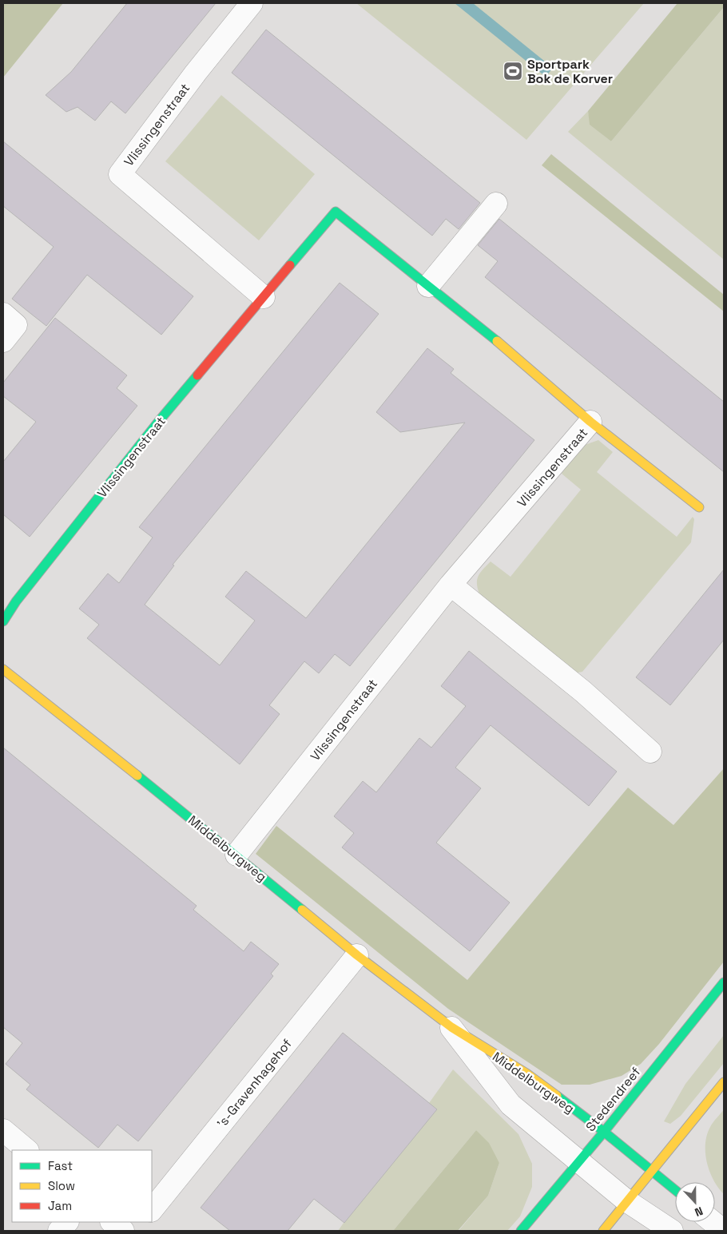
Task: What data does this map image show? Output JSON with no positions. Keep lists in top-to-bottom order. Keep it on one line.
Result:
{"streets":{"street":["Vlissingenstraat","Middelburgweg","'s-Gravenhagehof","Stedendreef"]},"crossings":[["Vlissingenstraat","Middelburgweg"],["Middelburgweg","'s-Gravenhagehof"],["Middelburgweg","Stedendreef"]],"places":{"sports":["Sportpark Bok de Korver"]},"legend":["Fast","Slow","Jam"],"north":"bottom"}
